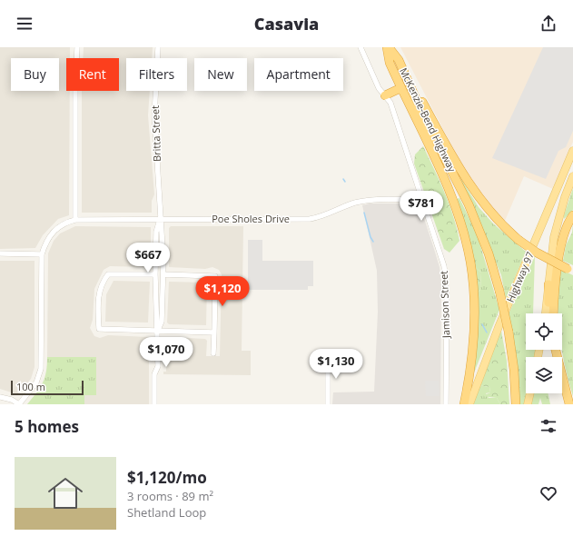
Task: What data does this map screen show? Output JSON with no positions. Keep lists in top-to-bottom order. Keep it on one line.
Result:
{"streets":{"highway":["McKenzie-Bend Highway"],"main road":["Highway 97"],"street":["Britta Street","Poe Sholes Drive","Jamison Street"]},"crossings":[["Britta Street","Poe Sholes Drive"],["Poe Sholes Drive","Jamison Street"]],"scale_bar":"100 m","page":{"header":"Casavia","chip":["Buy","Rent","Filters","New","Apartment"],"price":["$781","$667","$1,120","$1,070","$1,130"],"scale":"100 m","heading":"5 homes","list":[{"name":"$1,120/mo","note":"3 rooms · 89 m² · Shetland Loop"}]}}
